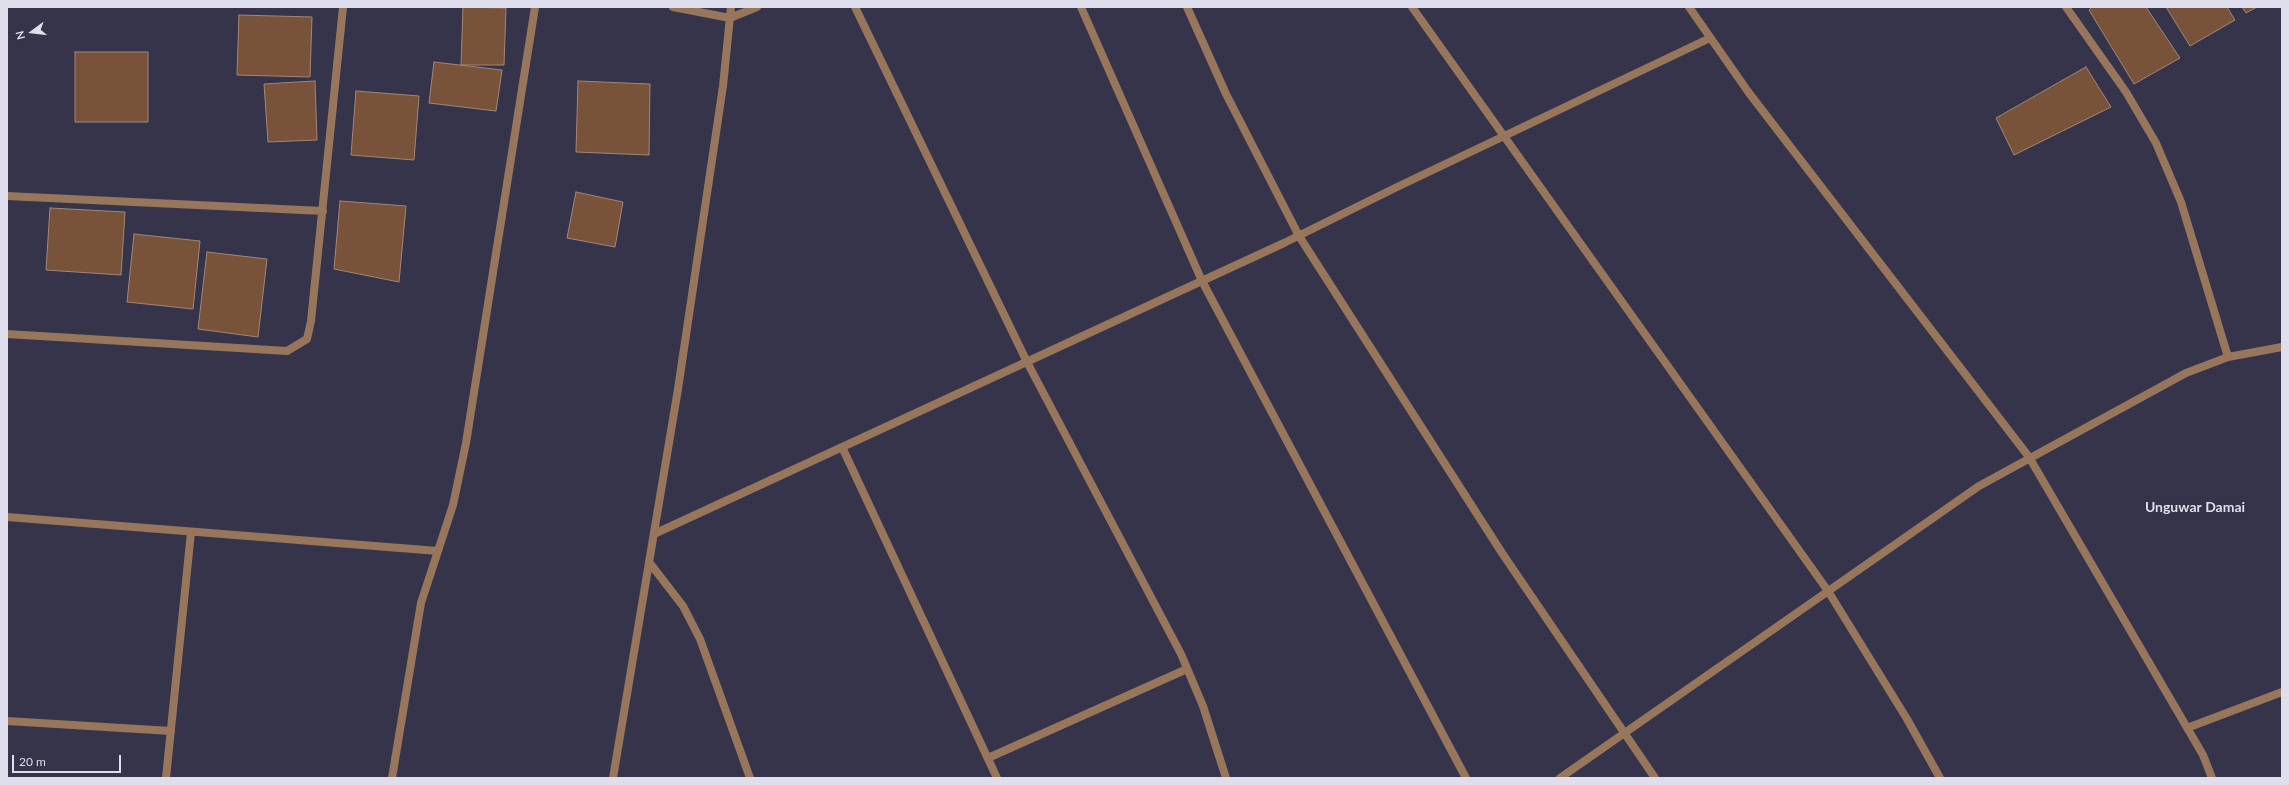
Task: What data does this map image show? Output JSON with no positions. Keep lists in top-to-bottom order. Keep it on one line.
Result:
{"districts":["Unguwar Damai"],"scale_bar":"20 m","north":"left"}
